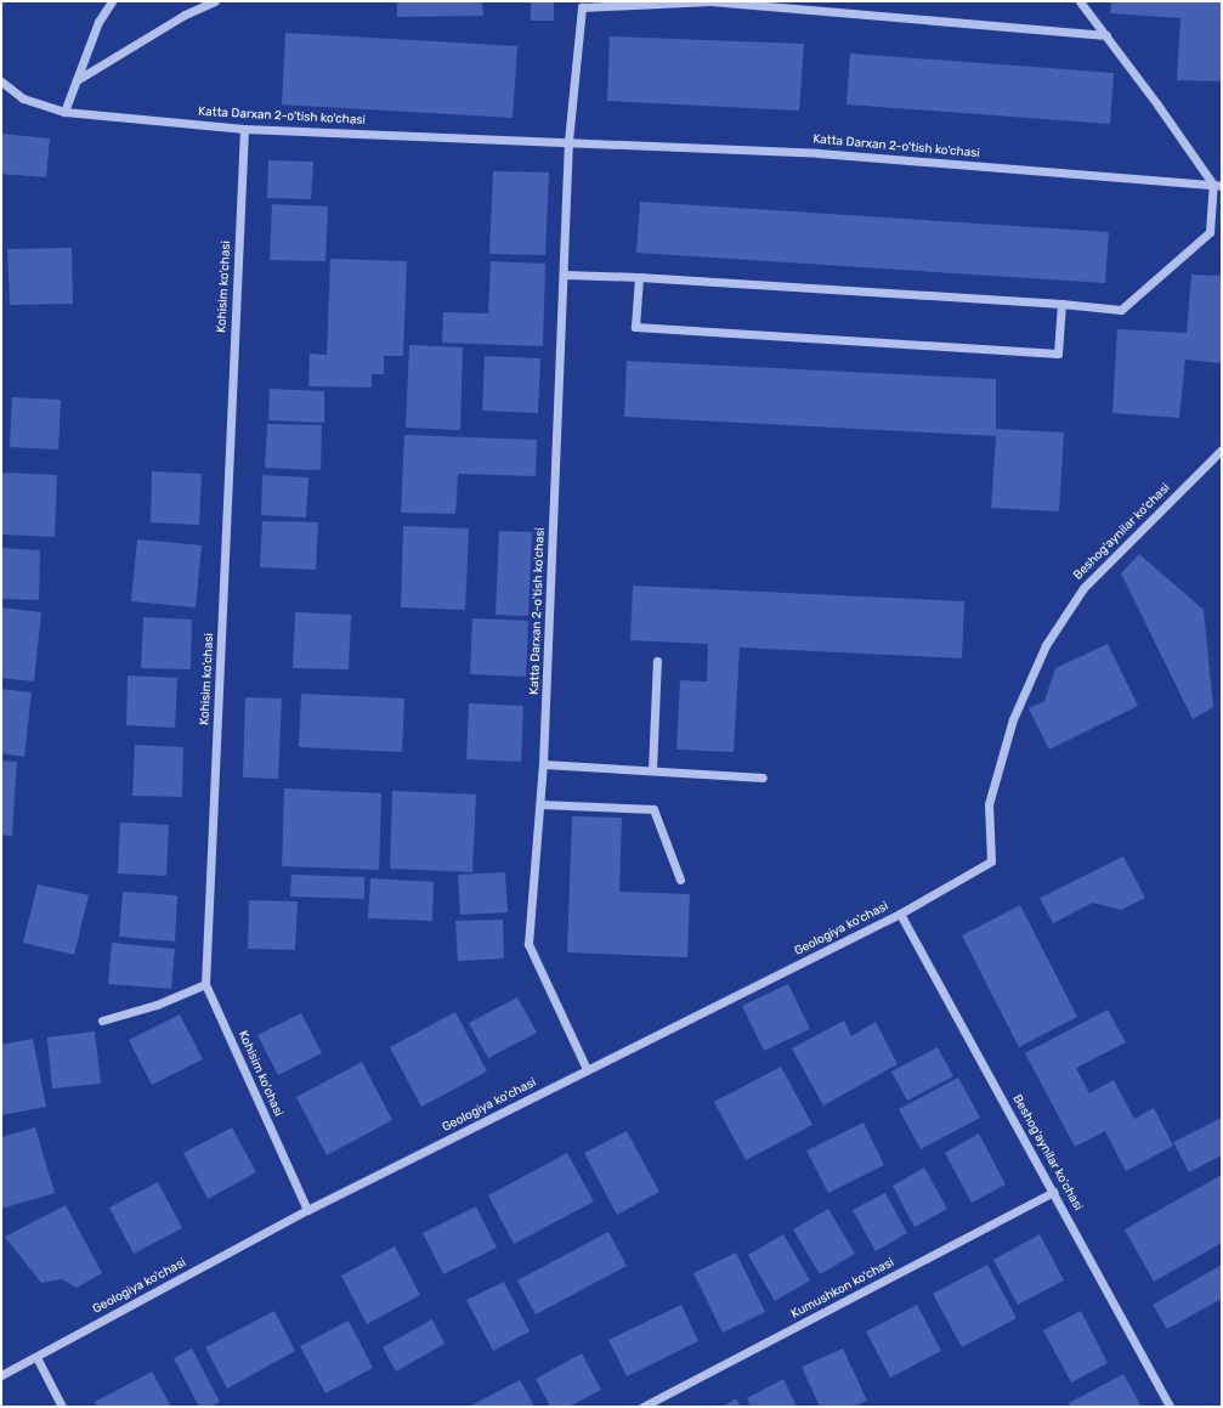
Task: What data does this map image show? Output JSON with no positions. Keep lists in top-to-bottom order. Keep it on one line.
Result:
{"streets":{"street":["Katta Darxan 2-o'tish ko'chasi","Kohisim ko'chasi","Beshog'aynilar ko'chasi","Geologiya ko'chasi","Kumushkon ko'chasi"]},"crossings":[["Katta Darxan 2-o'tish ko'chasi","Kohisim ko'chasi"],["Katta Darxan 2-o'tish ko'chasi","Geologiya ko'chasi"],["Kohisim ko'chasi","Geologiya ko'chasi"],["Beshog'aynilar ko'chasi","Geologiya ko'chasi"],["Beshog'aynilar ko'chasi","Kumushkon ko'chasi"]]}
